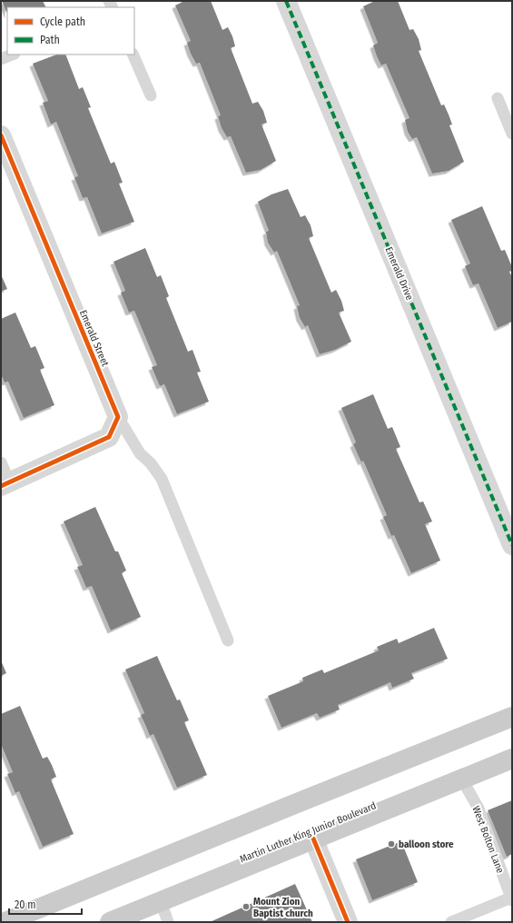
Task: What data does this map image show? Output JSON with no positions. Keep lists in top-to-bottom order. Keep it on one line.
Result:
{"streets":{"main road":["Martin Luther King Junior Boulevard"],"street":["Emerald Drive","Emerald Street"],"lane":["West Bolton Lane"]},"crossings":[["Martin Luther King Junior Boulevard","West Bolton Lane"]],"places":["balloon store","Mount Zion Baptist church"],"legend":["Cycle path","Path"],"scale_bar":"20 m"}
